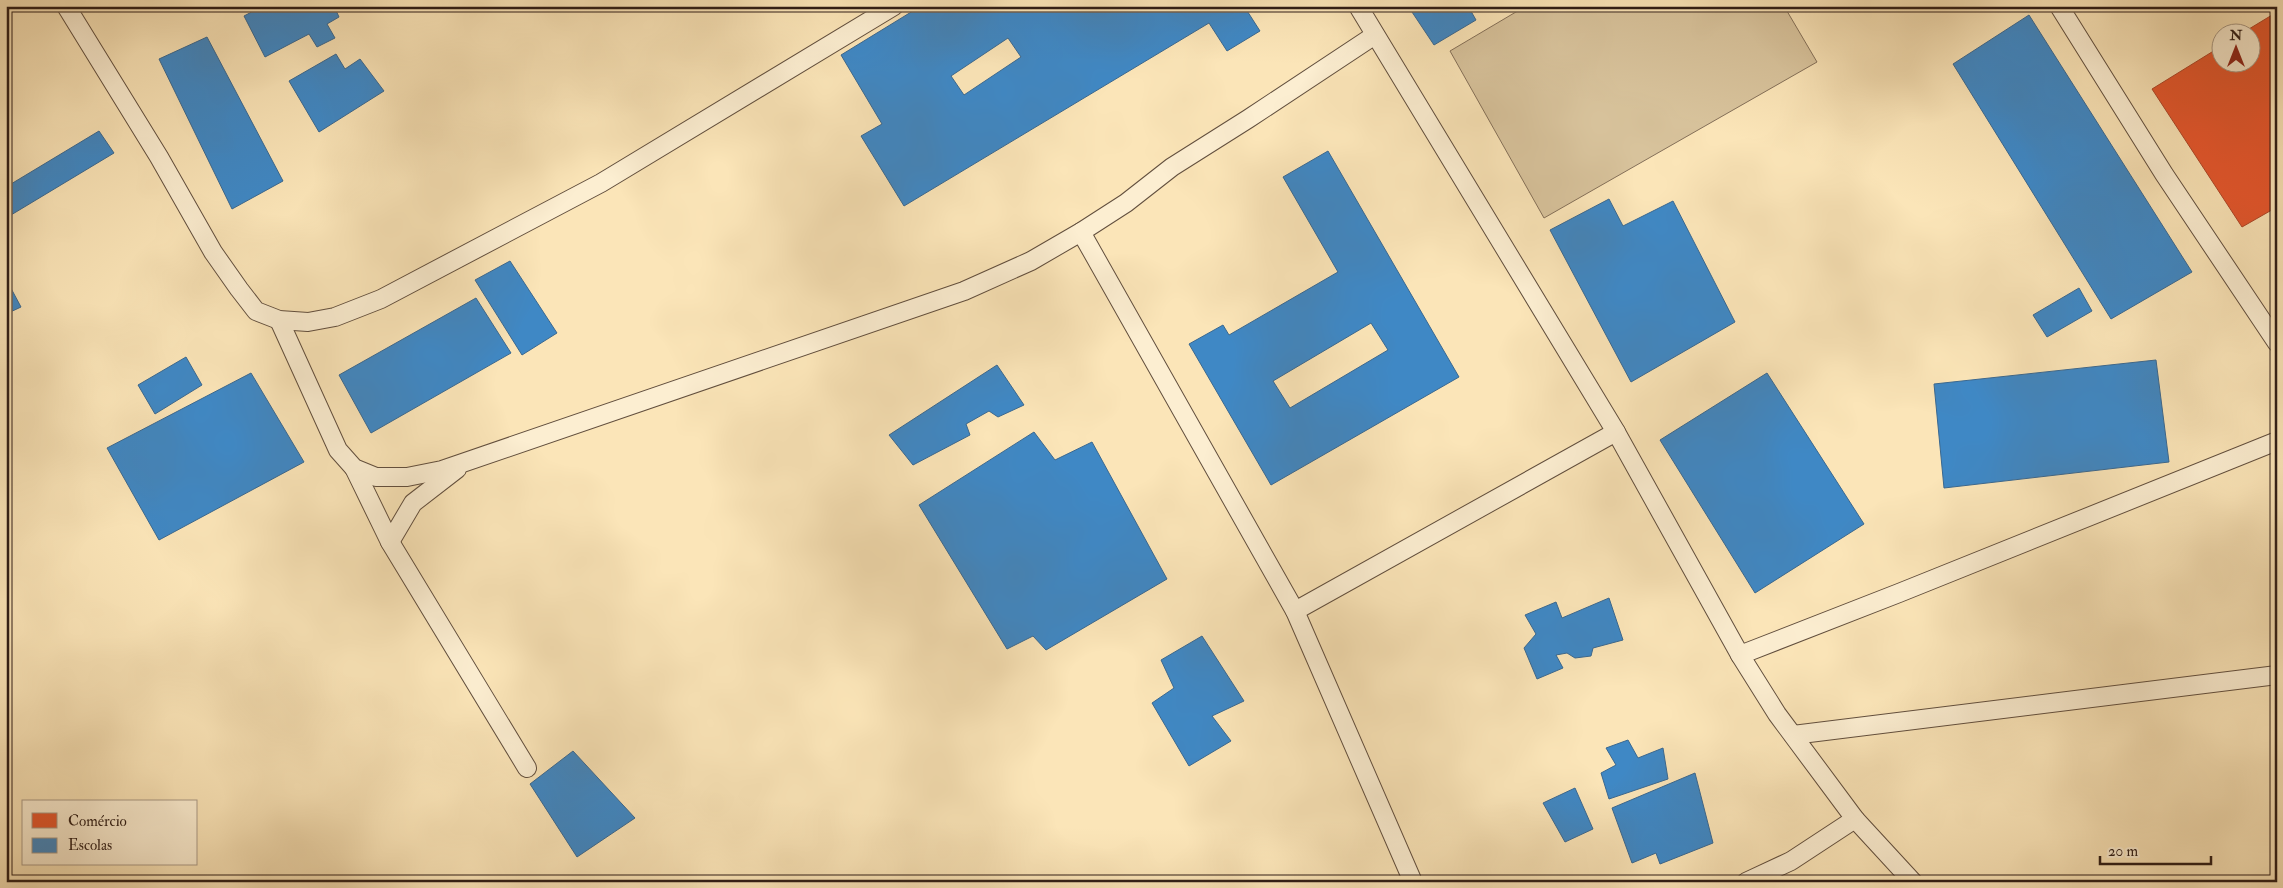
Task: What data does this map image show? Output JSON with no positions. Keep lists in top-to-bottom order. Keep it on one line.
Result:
{"legend":["Comércio","Escolas"],"scale_bar":"20 m","north":"top"}
